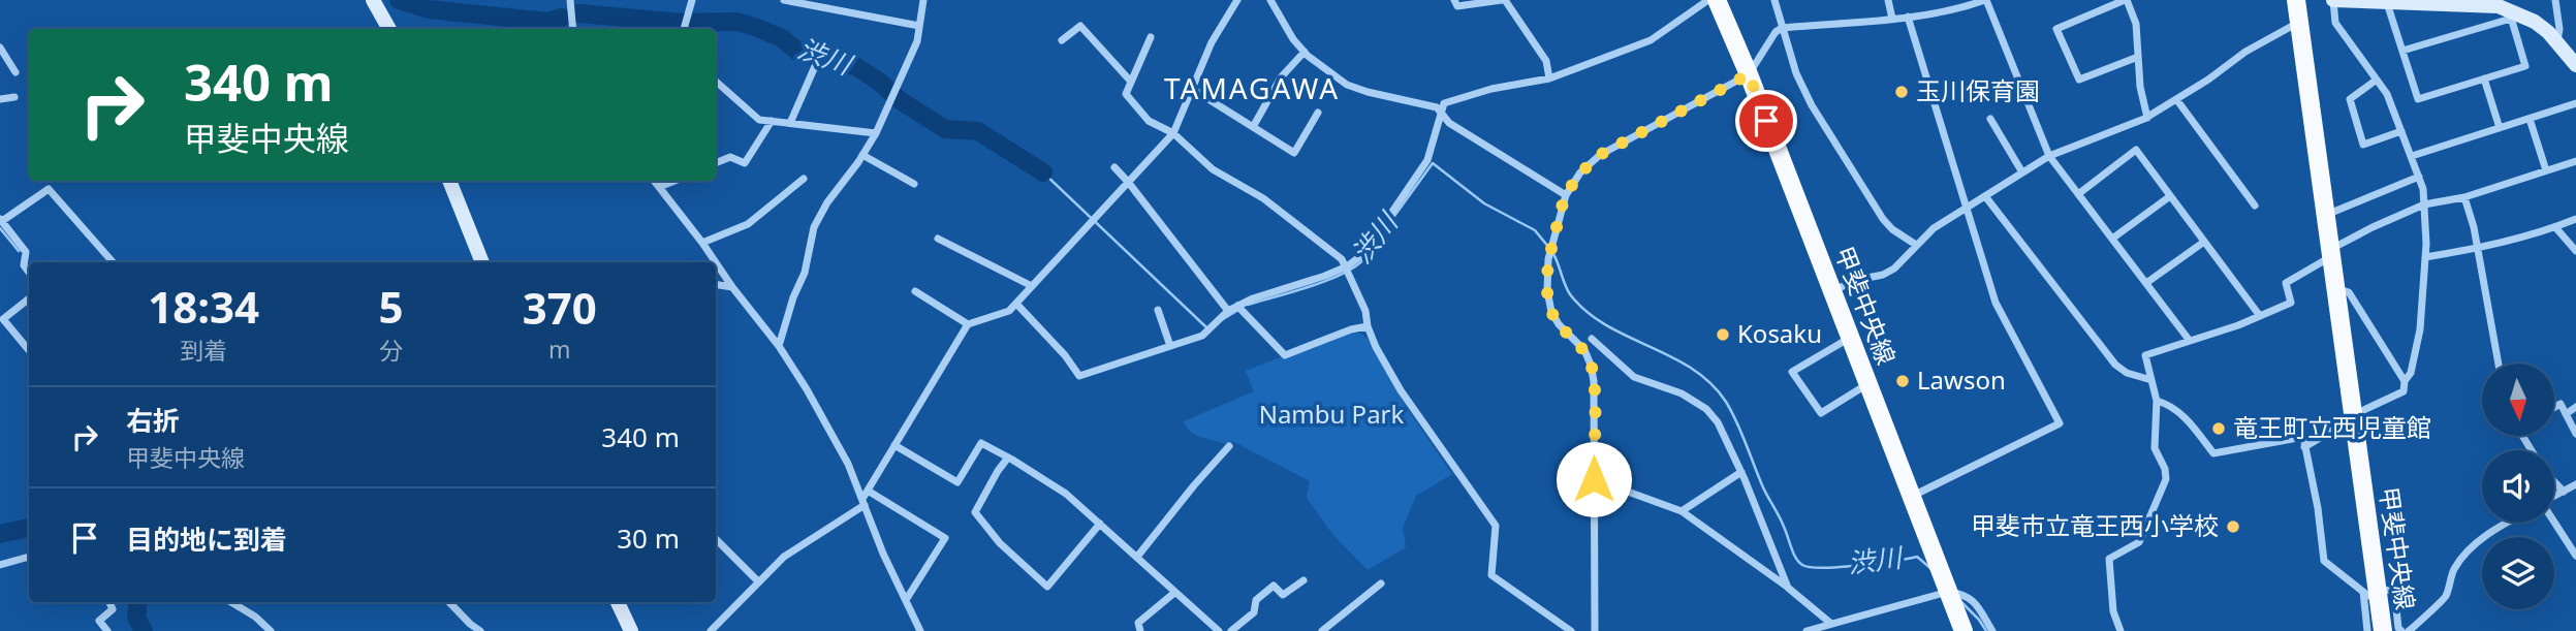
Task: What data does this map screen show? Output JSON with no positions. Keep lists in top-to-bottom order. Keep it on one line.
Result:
{"streets":{"main road":["甲斐中央線"]},"districts":["TAMAGAWA"],"water":["渋川"],"parks":["Nambu Park"],"places":["玉川保育園","Kosaku","Lawson","竜王町立西児童館","甲斐市立竜王西小学校"],"north":"bottom","page":{"turn":["340 m","甲斐中央線"],"eta":["18:34","到着","5","分","370","m"],"list":[{"name":"右折","note":"甲斐中央線","value":"340 m"},{"name":"目的地に到着","value":"30 m"}]}}
